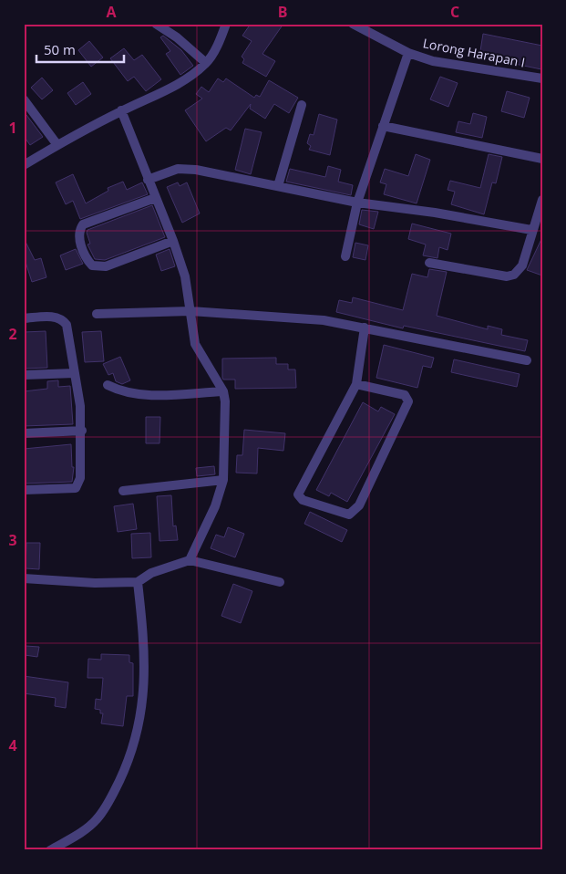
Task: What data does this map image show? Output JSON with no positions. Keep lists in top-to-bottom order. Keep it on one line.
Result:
{"streets":{"street":["Lorong Harapan I"]},"scale_bar":"50 m","grid":{"columns":["A","B","C"],"rows":["1","2","3","4"]}}
